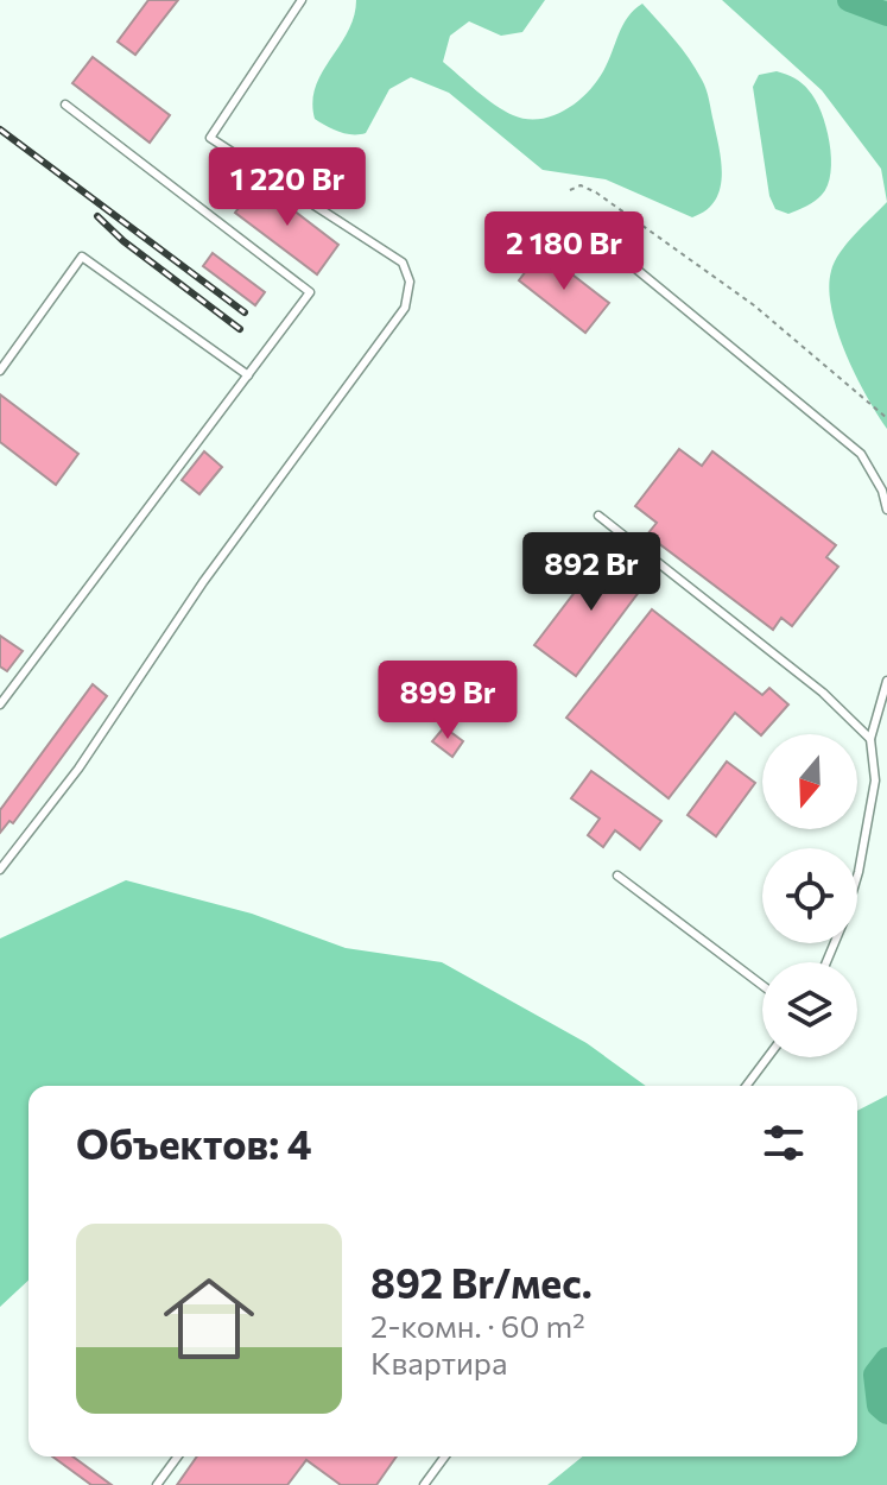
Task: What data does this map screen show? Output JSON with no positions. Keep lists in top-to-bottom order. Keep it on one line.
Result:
{"north":"bottom","page":{"price":["1 220 Br","2 180 Br","892 Br","899 Br"],"heading":"Объектов: 4","list":[{"name":"892 Br/мес.","note":"2-комн. · 60 m² · Квартира"}]}}
